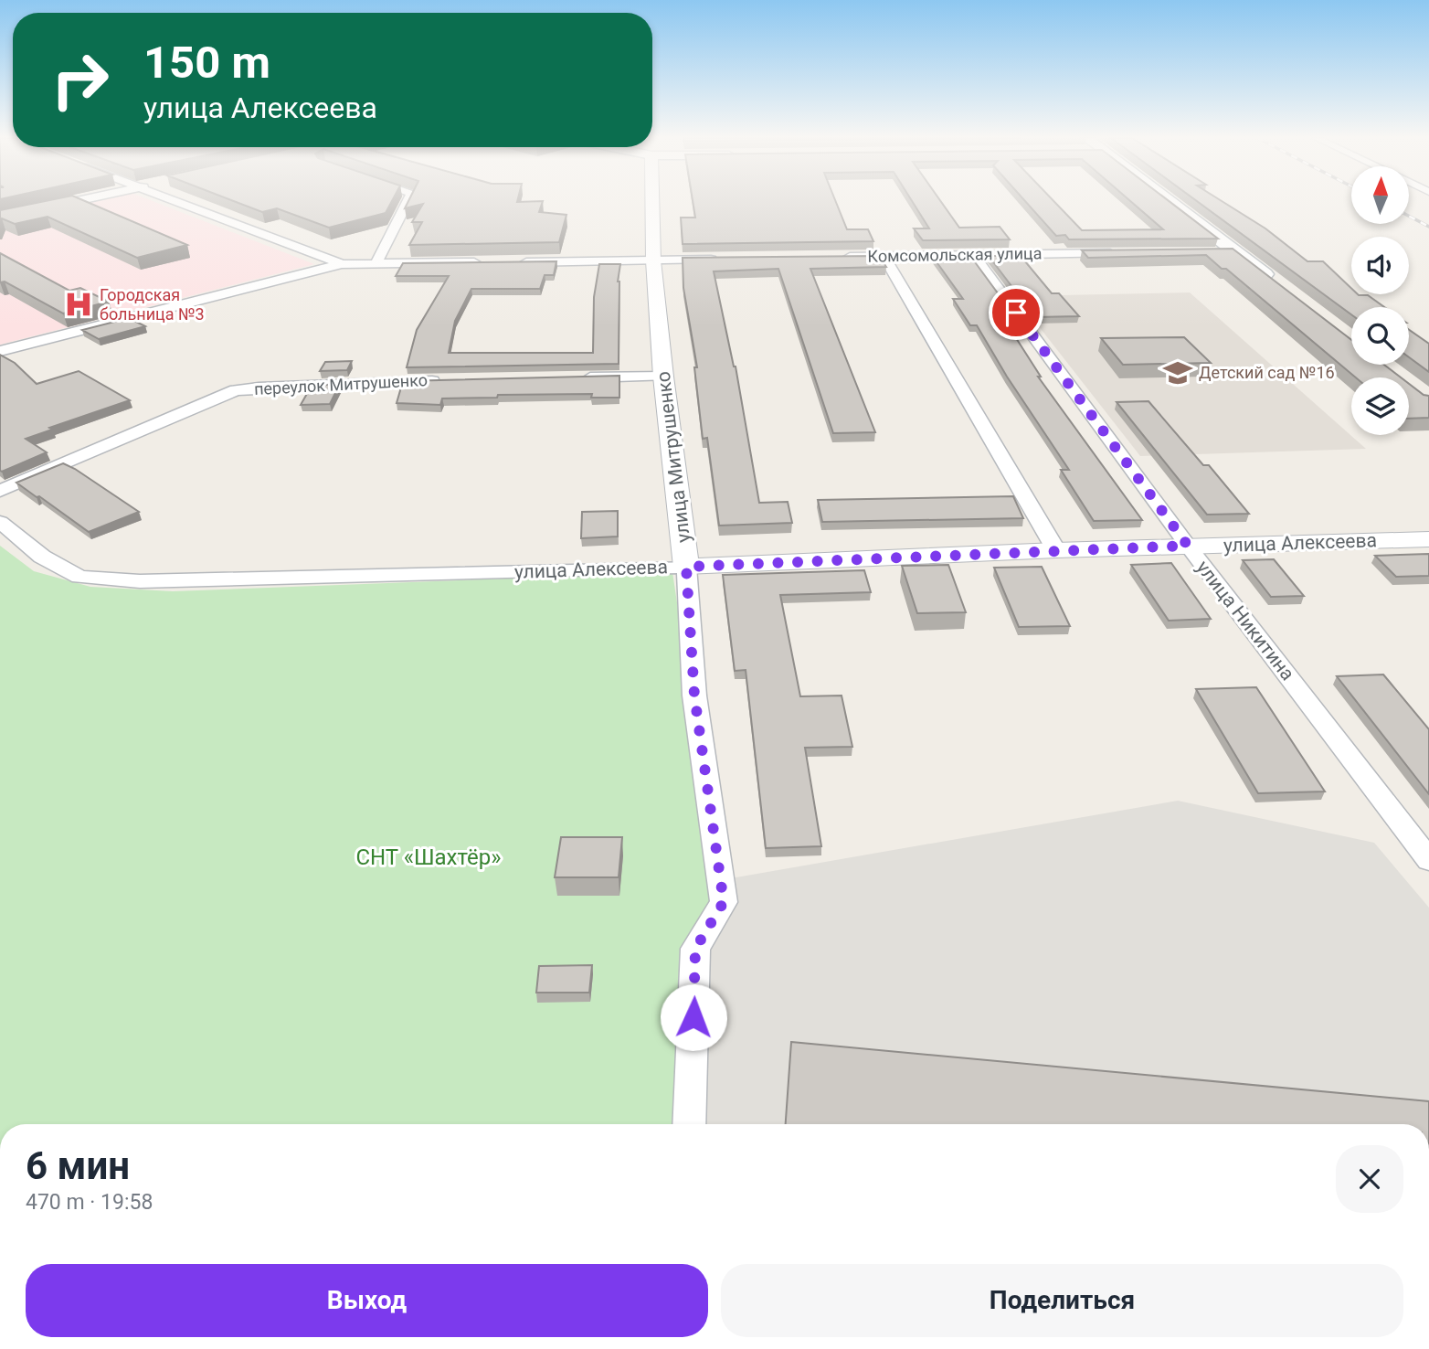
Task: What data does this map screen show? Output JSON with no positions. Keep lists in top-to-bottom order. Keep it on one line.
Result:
{"streets":{"street":["Комсомольская улица","переулок Митрушенко","улица Митрушенко","улица Алексеева","улица Никитина"]},"crossings":[["Комсомольская улица","улица Никитина"],["улица Митрушенко","улица Алексеева"],["улица Алексеева","улица Никитина"]],"parks":["СНТ «Шахтёр»"],"places":{"hospital":["Городская больница №3"],"school or university":["Детский сад №16"]},"north":"top","page":{"turn":["150 m","улица Алексеева"],"heading":["6 мин","470 m · 19:58"],"buttons":["Выход","Поделиться"]}}
